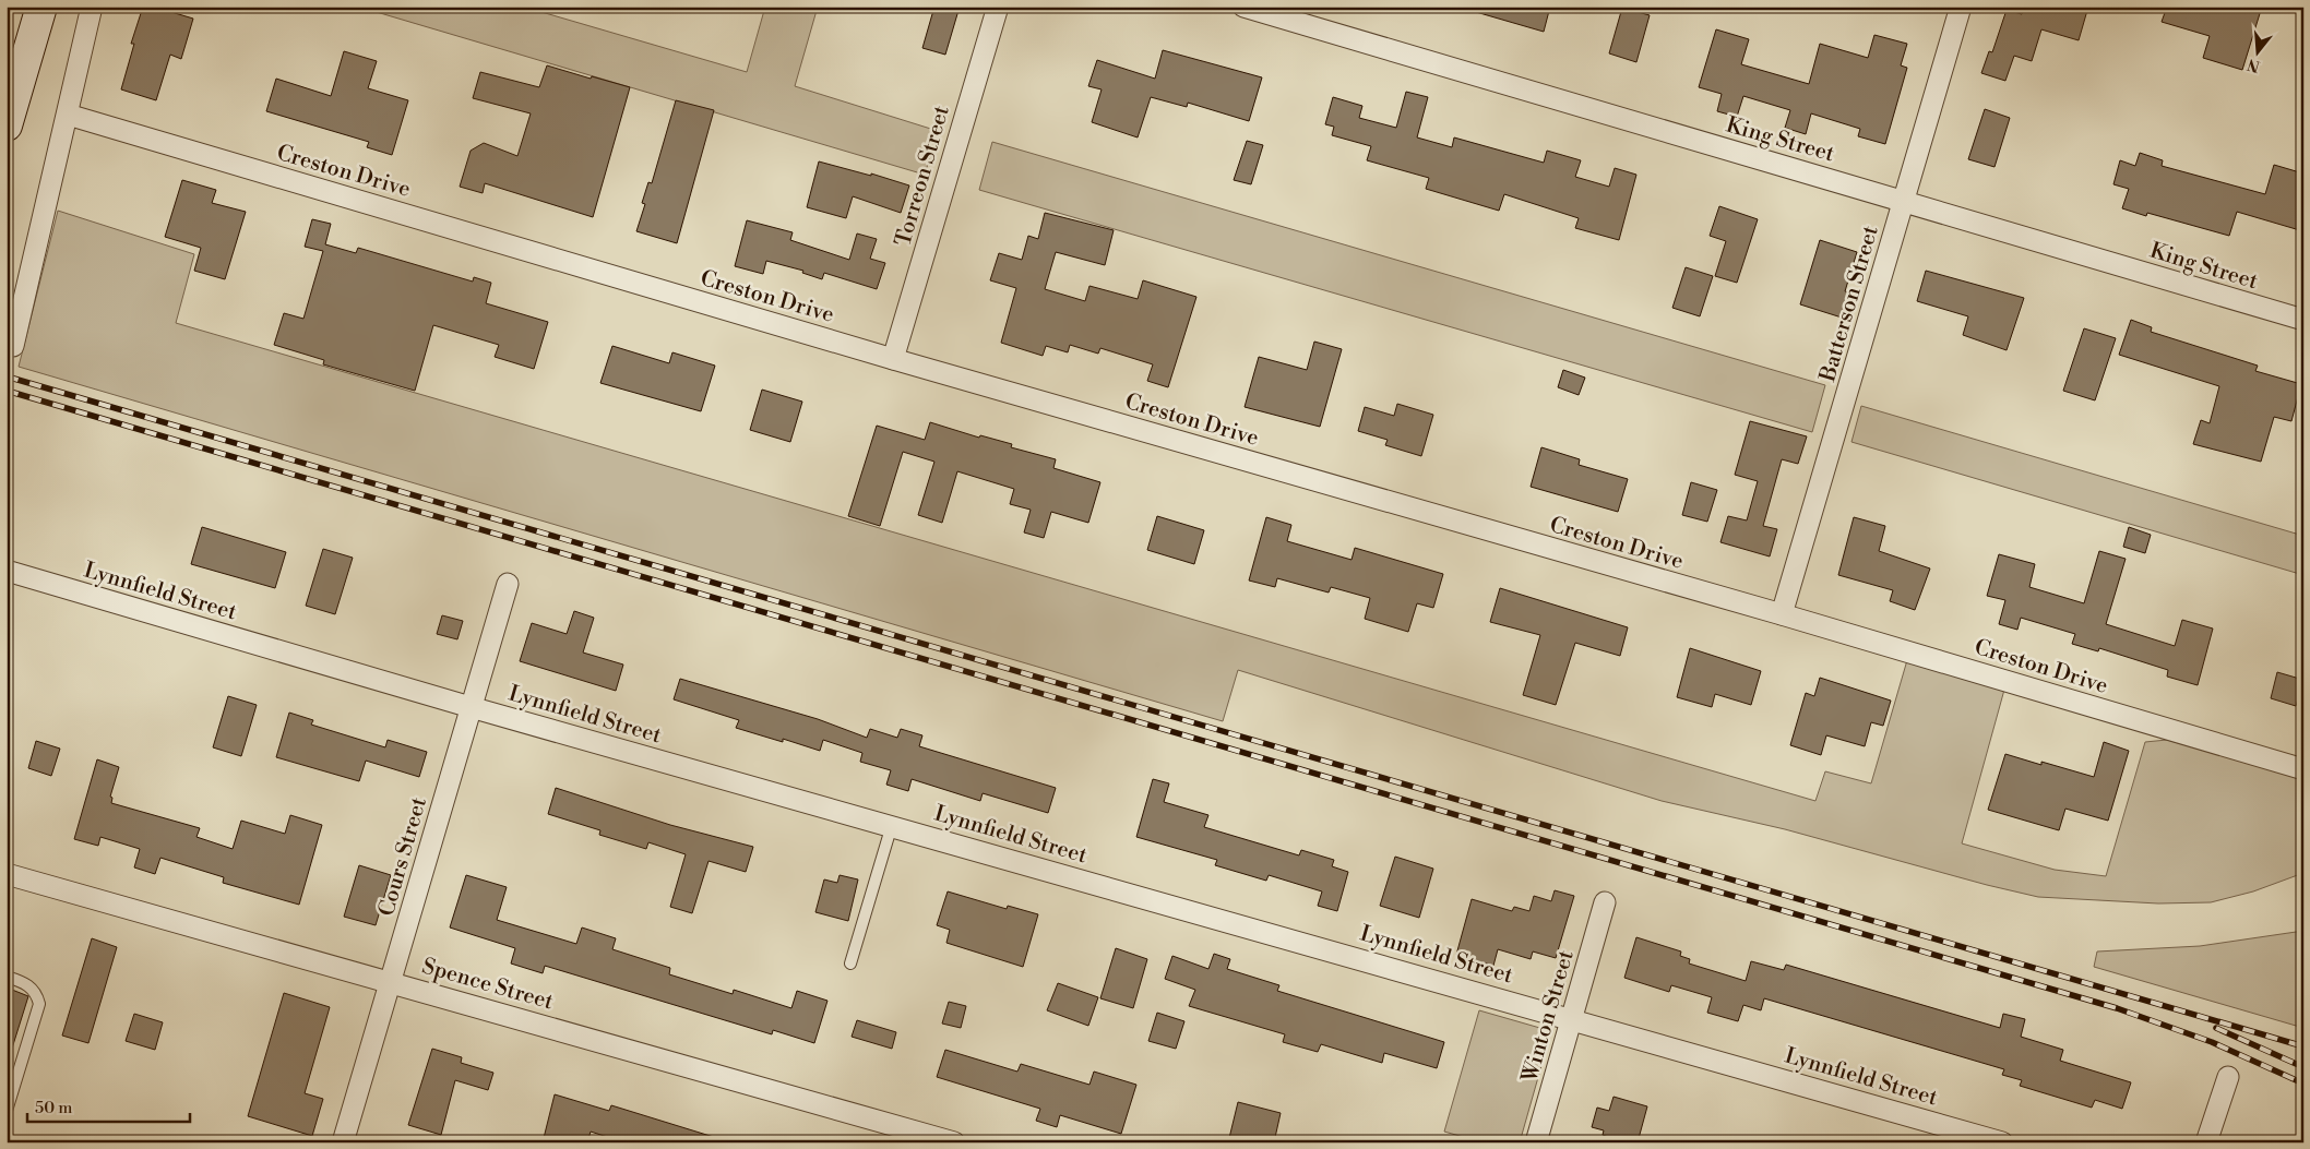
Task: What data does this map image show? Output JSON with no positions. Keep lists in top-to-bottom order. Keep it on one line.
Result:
{"streets":{"street":["King Street","Creston Drive","Torreon Street","Batterson Street","Lynnfield Street","Cours Street","Spence Street","Winton Street"]},"crossings":[["King Street","Batterson Street"],["Creston Drive","Torreon Street"],["Creston Drive","Batterson Street"],["Lynnfield Street","Cours Street"],["Lynnfield Street","Winton Street"],["Cours Street","Spence Street"]],"scale_bar":"50 m","north":"bottom"}
